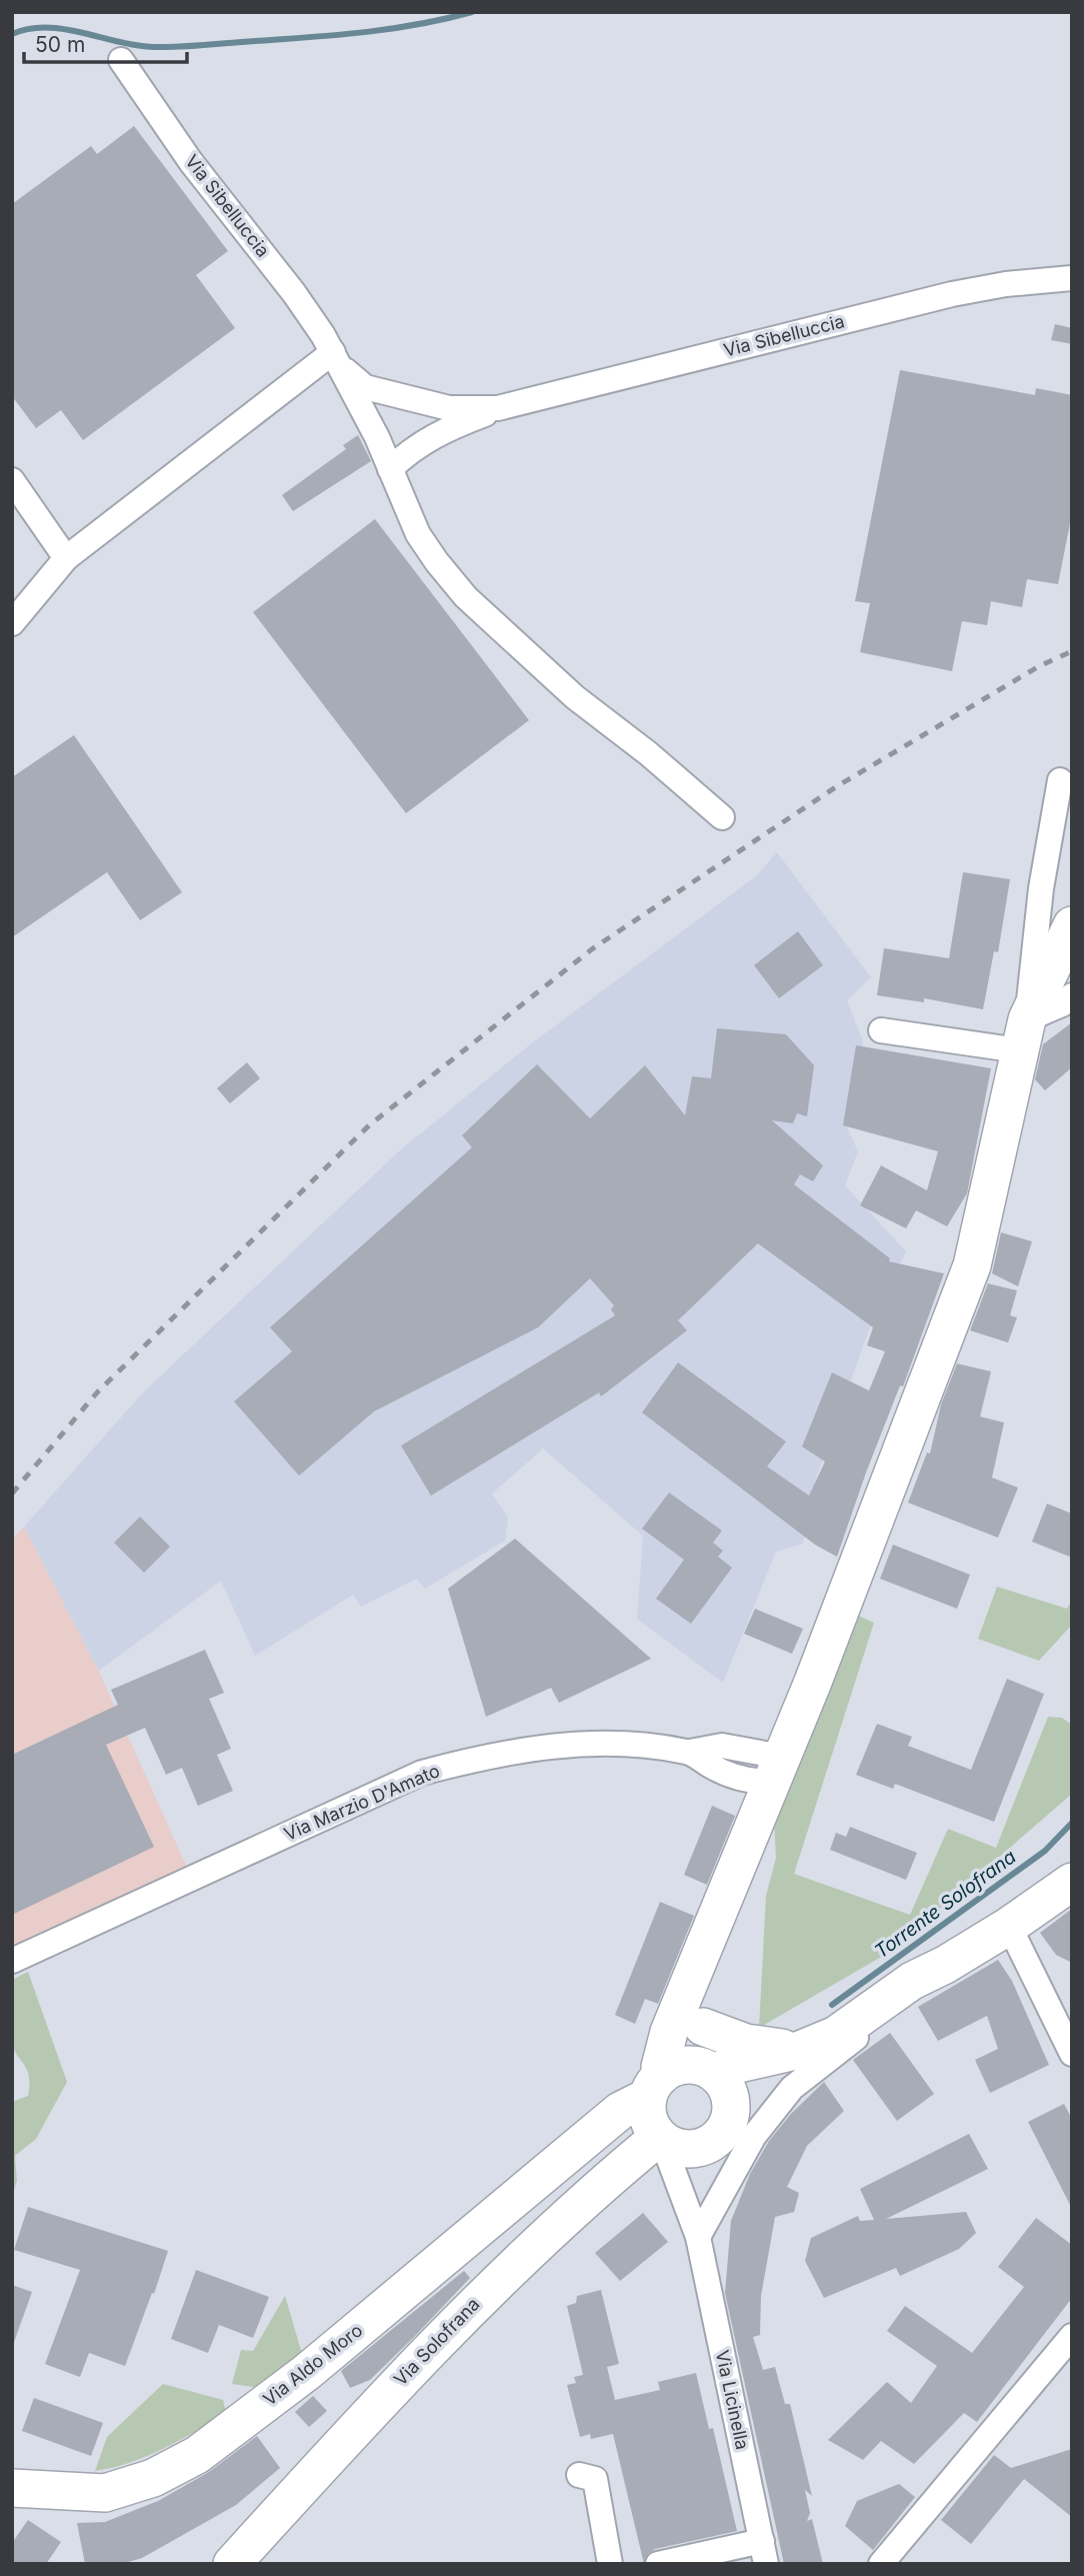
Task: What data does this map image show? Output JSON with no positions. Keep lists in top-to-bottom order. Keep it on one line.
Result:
{"streets":{"main road":["Via Solofrana","Via Aldo Moro"],"street":["Via Sibelluccia","Via Marzio D'Amato","Via Licinella"]},"crossings":[["Via Solofrana","Via Aldo Moro"],["Via Solofrana","Via Licinella"],["Via Aldo Moro","Via Licinella"]],"water":["Torrente Solofrana"],"scale_bar":"50 m"}
